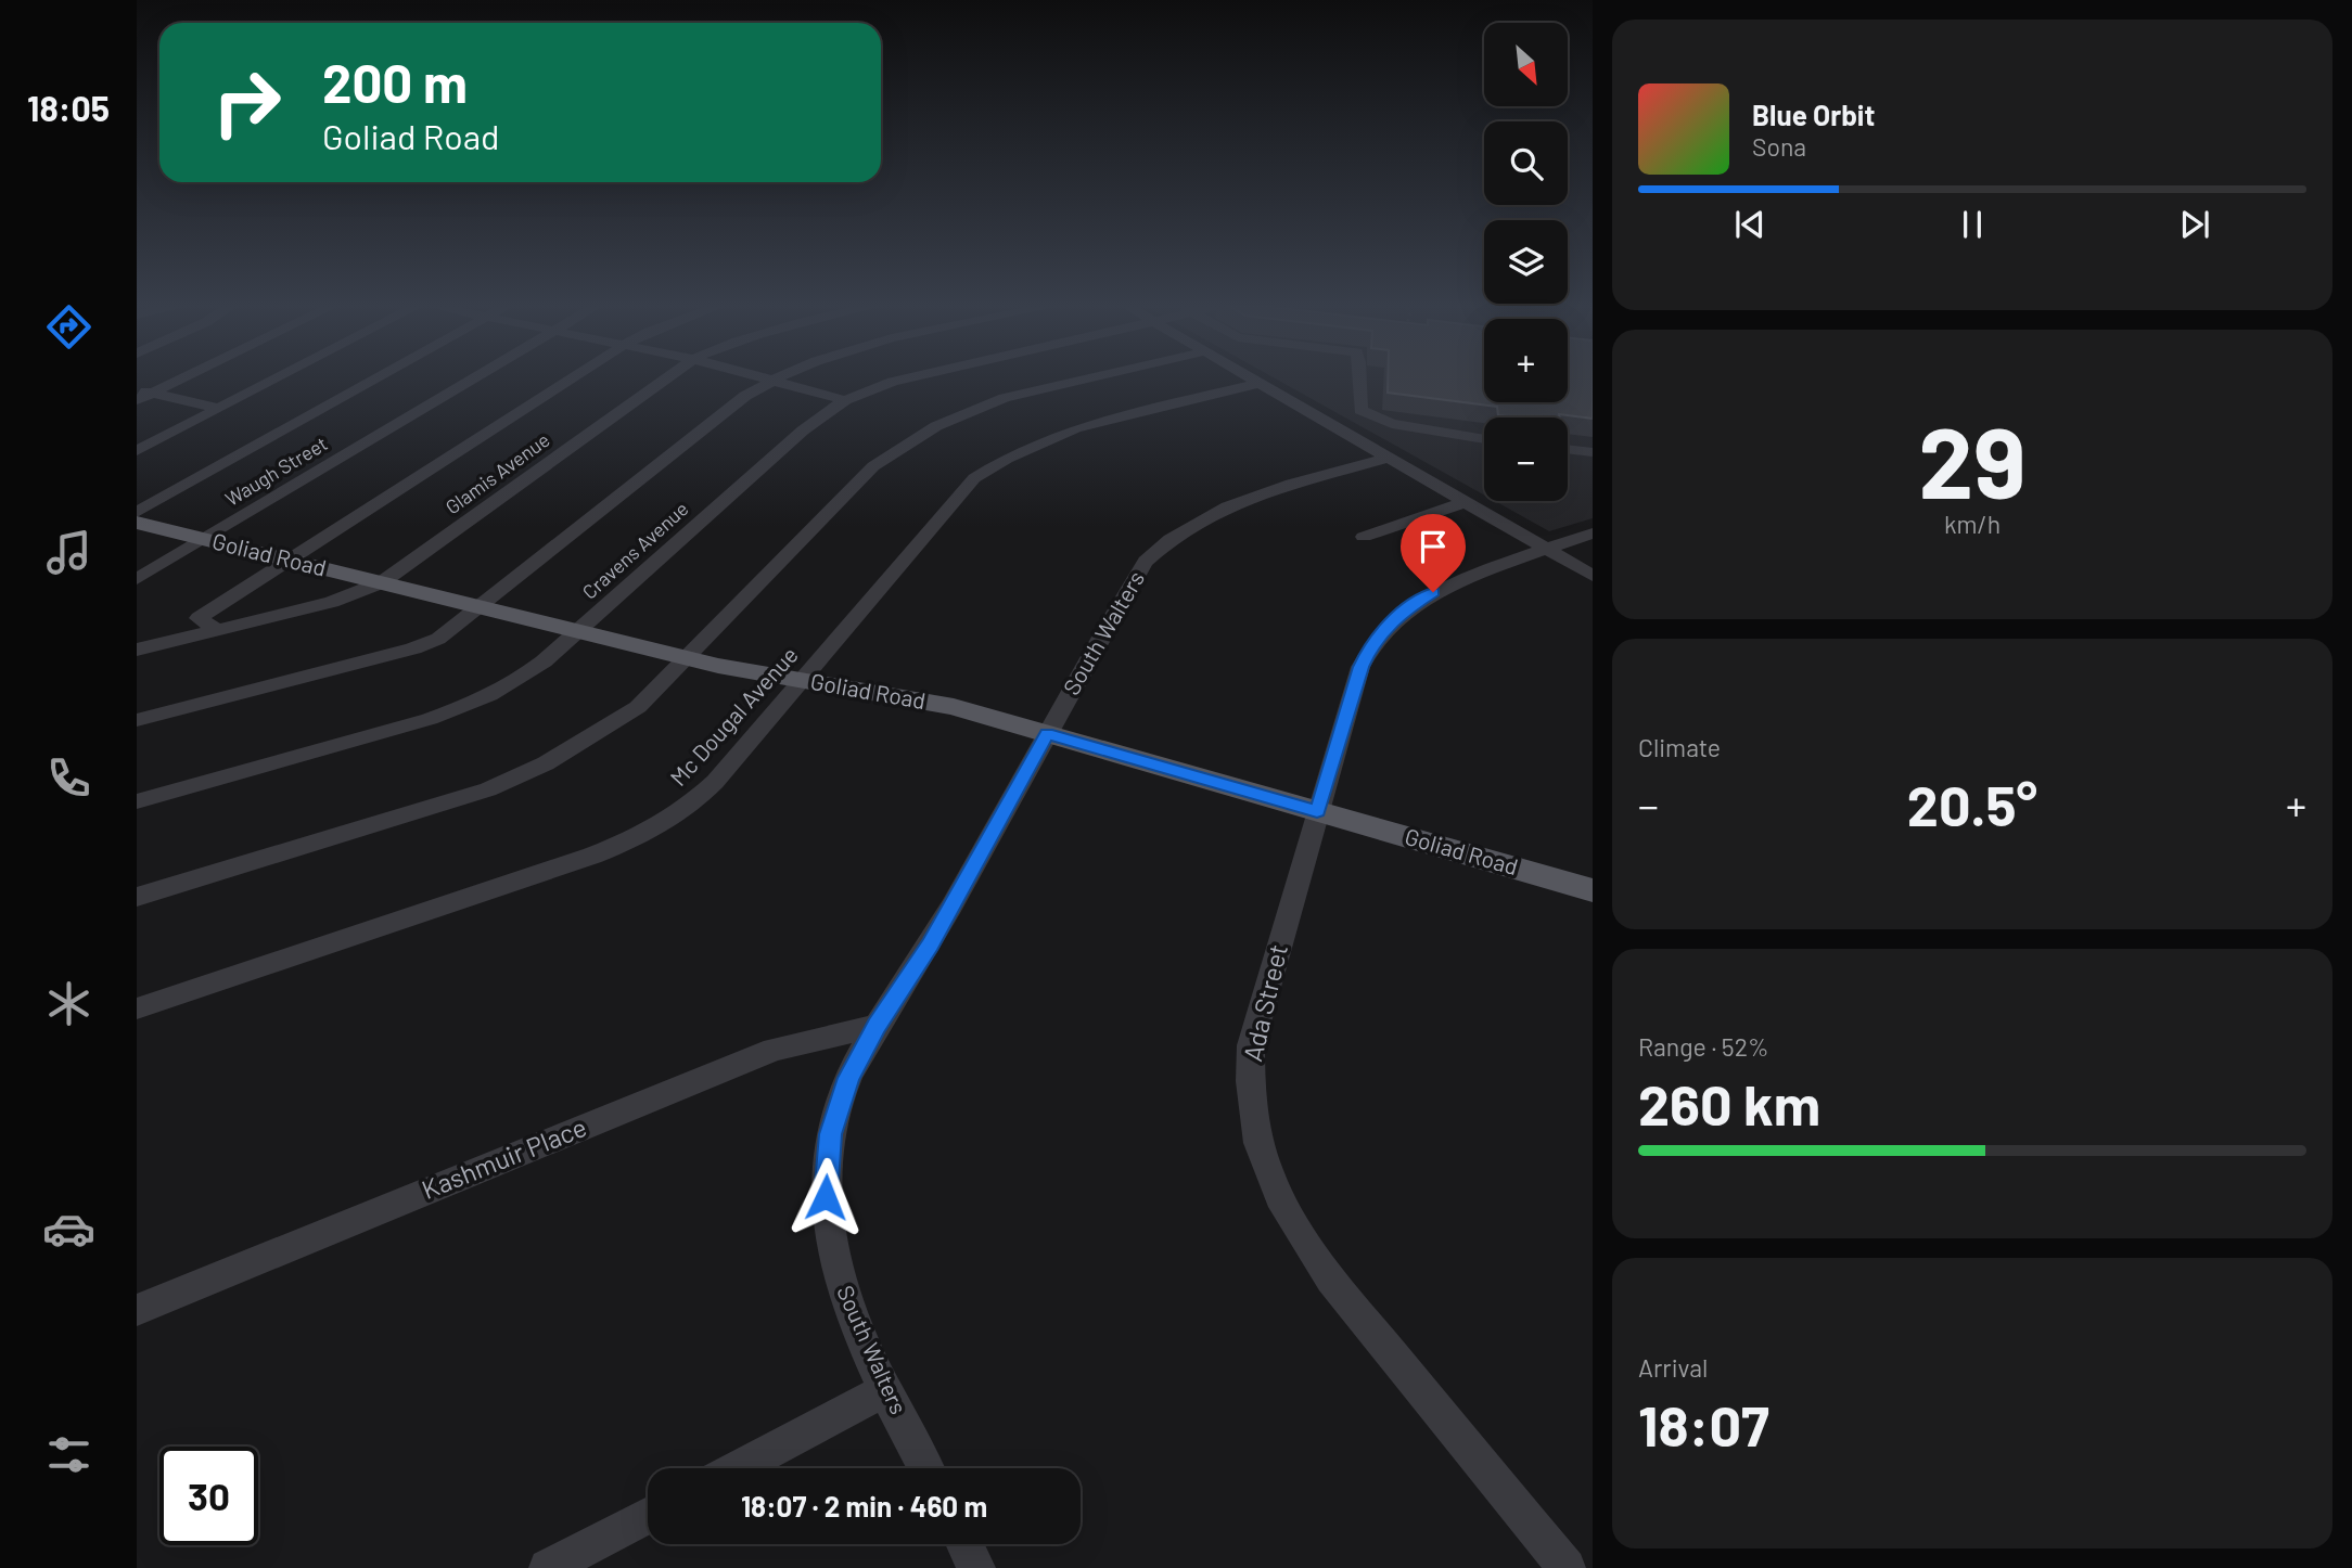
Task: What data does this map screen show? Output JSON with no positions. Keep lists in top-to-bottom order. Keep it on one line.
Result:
{"streets":{"main road":["Goliad Road"],"street":["Waugh Street","Glamis Avenue","Cravens Avenue","South Walters","Mc Dougal Avenue","Ada Street","Kashmuir Place"]},"crossings":[["Waugh Street","Goliad Road"],["Glamis Avenue","Goliad Road"],["Cravens Avenue","Goliad Road"],["Goliad Road","South Walters"],["Goliad Road","Mc Dougal Avenue"],["Goliad Road","Ada Street"],["South Walters","Kashmuir Place"]],"north":"bottom right","page":{"tabs":"18:05","map_buttons":["+","−"],"turn":["200 m","Goliad Road"],"song":["Blue Orbit","Sona"],"tile":[["29","km/h"],"Climate",["Range · 52%","260 km"],["Arrival","18:07"]],"heat":["−","20.5°","+"],"limit":"30","trip":"18:07 · 2 min · 460 m"}}
